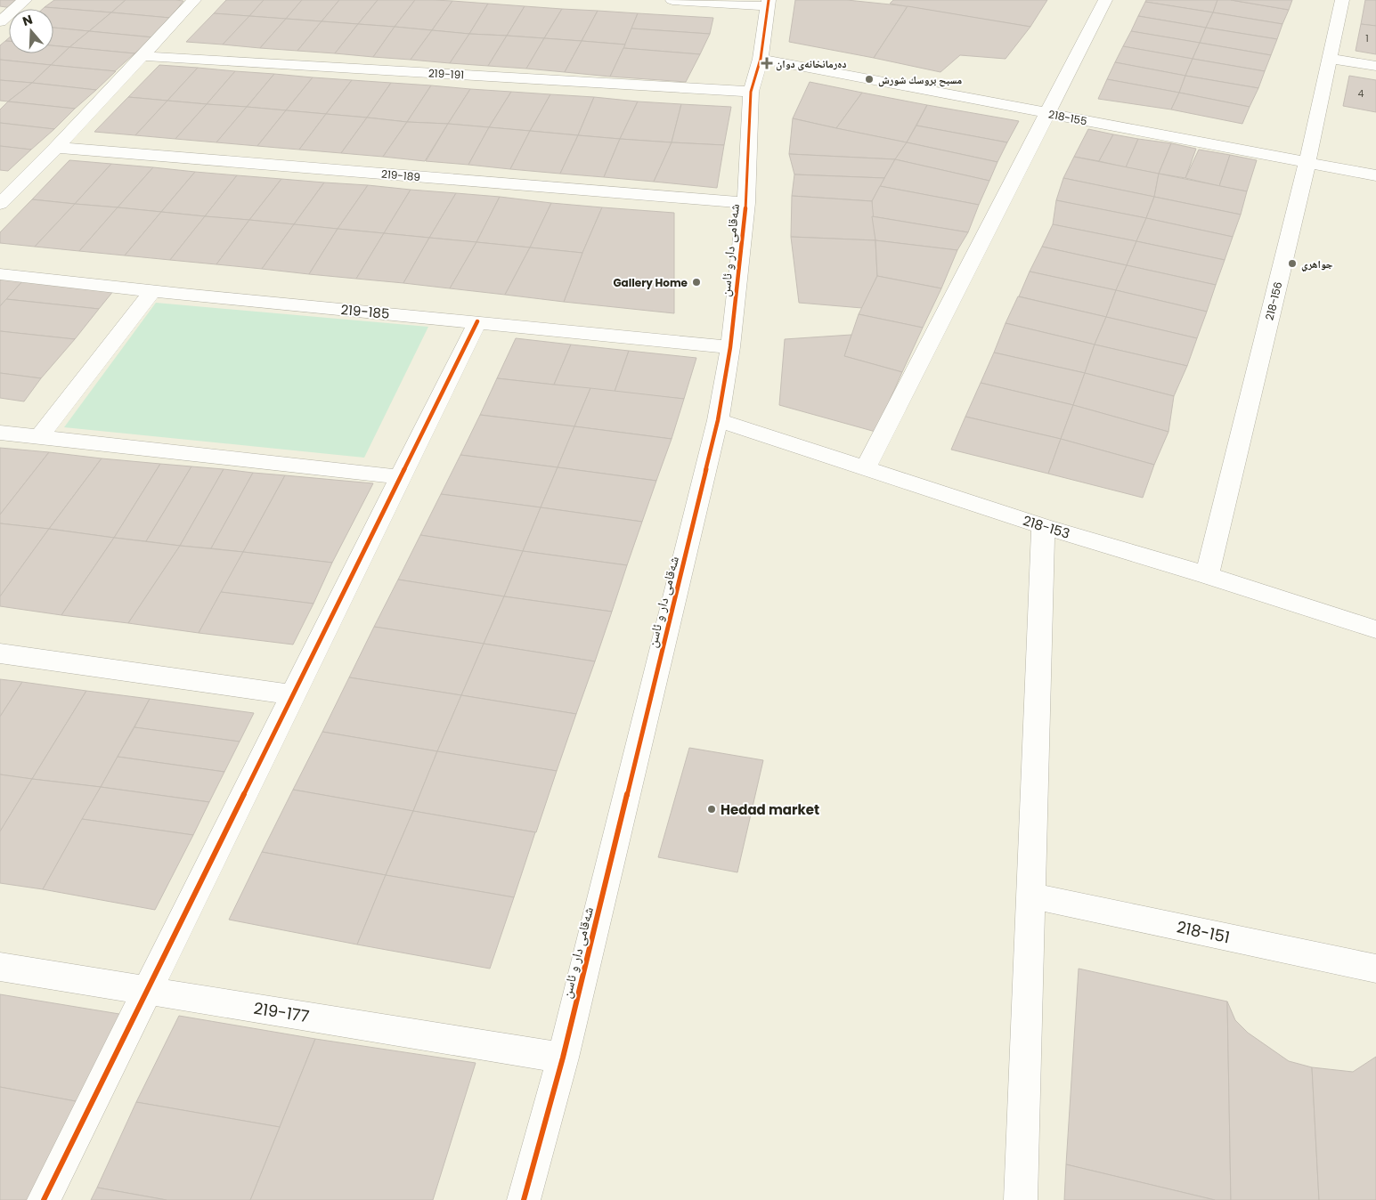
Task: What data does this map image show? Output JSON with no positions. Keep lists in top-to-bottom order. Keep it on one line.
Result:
{"streets":{"street":["219-191","218-155","219-189","شەقامی دار و ئاسن","218-156","219-185","218-153","218-151","219-177"]},"crossings":[["219-191","شەقامی دار و ئاسن"],["218-155","شەقامی دار و ئاسن"],["218-155","218-156"],["219-189","شەقامی دار و ئاسن"],["شەقامی دار و ئاسن","219-185"],["شەقامی دار و ئاسن","218-153"],["شەقامی دار و ئاسن","219-177"],["218-156","218-153"]],"places":{"health":["دەرمانخانەی دوان"],"other":["مسبح بروسك شورش","جواهري","Gallery Home","Hedad market"]},"house_numbers":["1","4"],"north":"top"}
